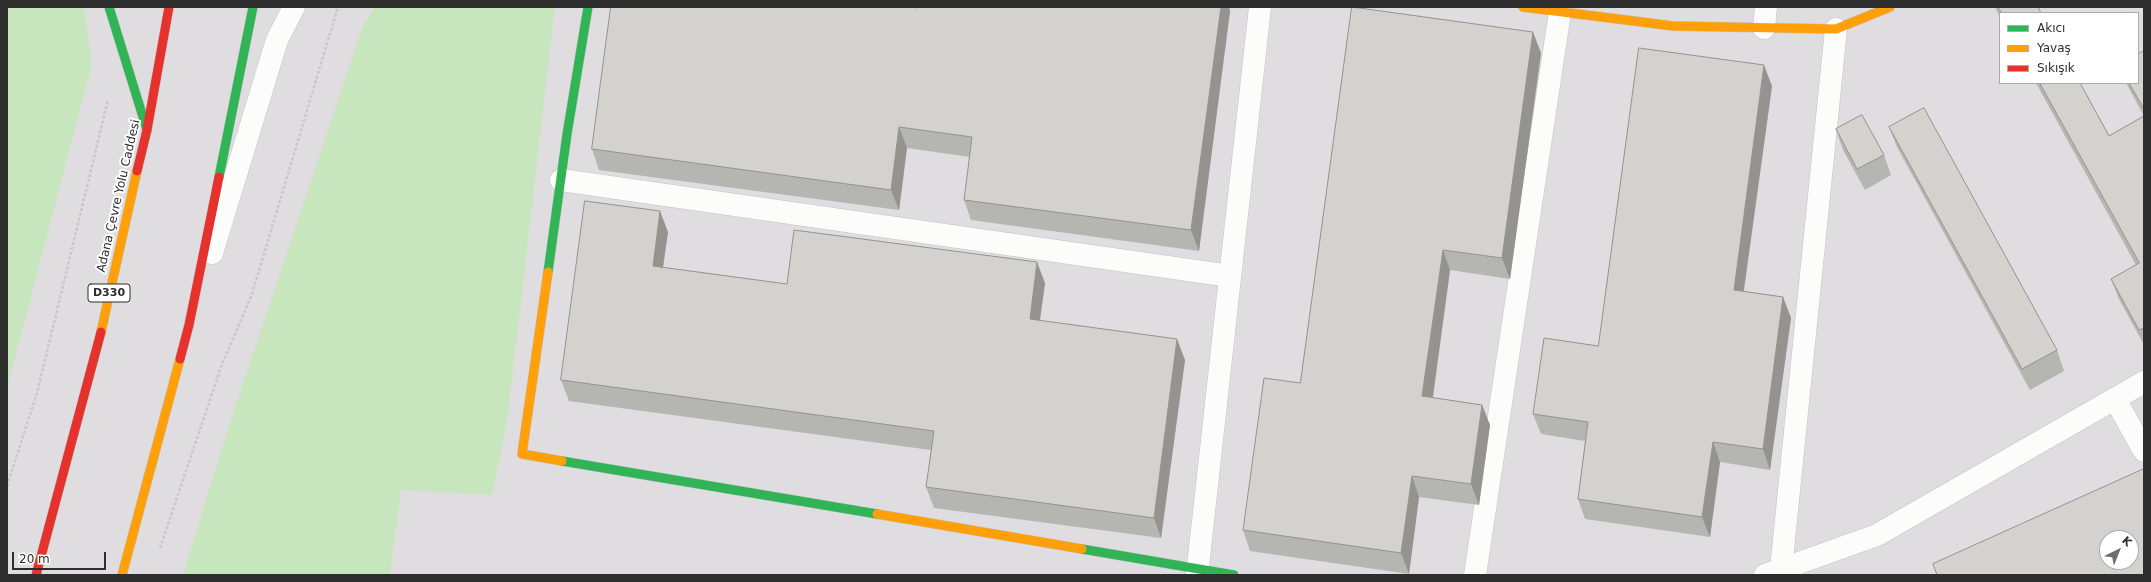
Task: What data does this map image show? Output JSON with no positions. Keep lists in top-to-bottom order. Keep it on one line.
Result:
{"streets":{"main road":["Adana Çevre Yolu Caddesi","D330"]},"legend":["Akıcı","Yavaş","Sıkışık"],"scale_bar":"20 m","north":"top right"}
